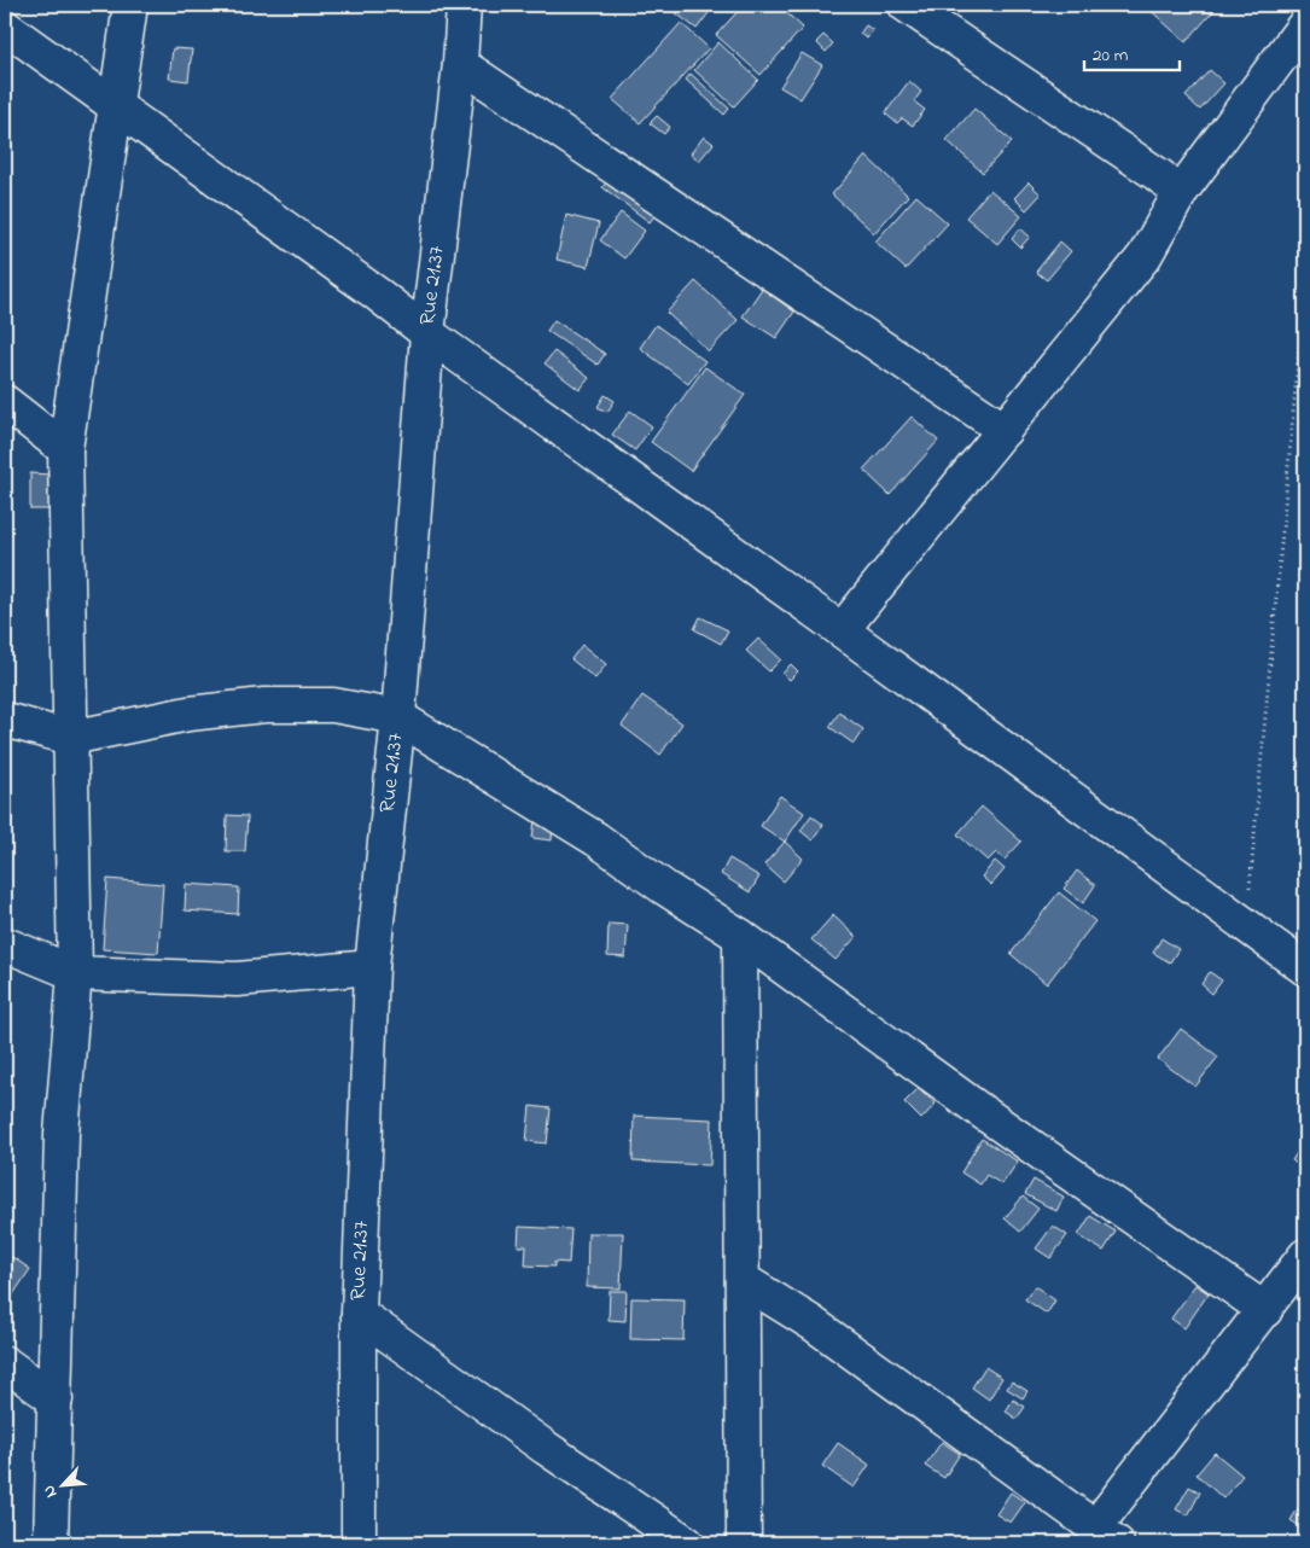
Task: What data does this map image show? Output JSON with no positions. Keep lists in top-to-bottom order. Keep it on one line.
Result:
{"streets":{"street":["Rue 21.37"]},"scale_bar":"20 m","north":"bottom left"}
